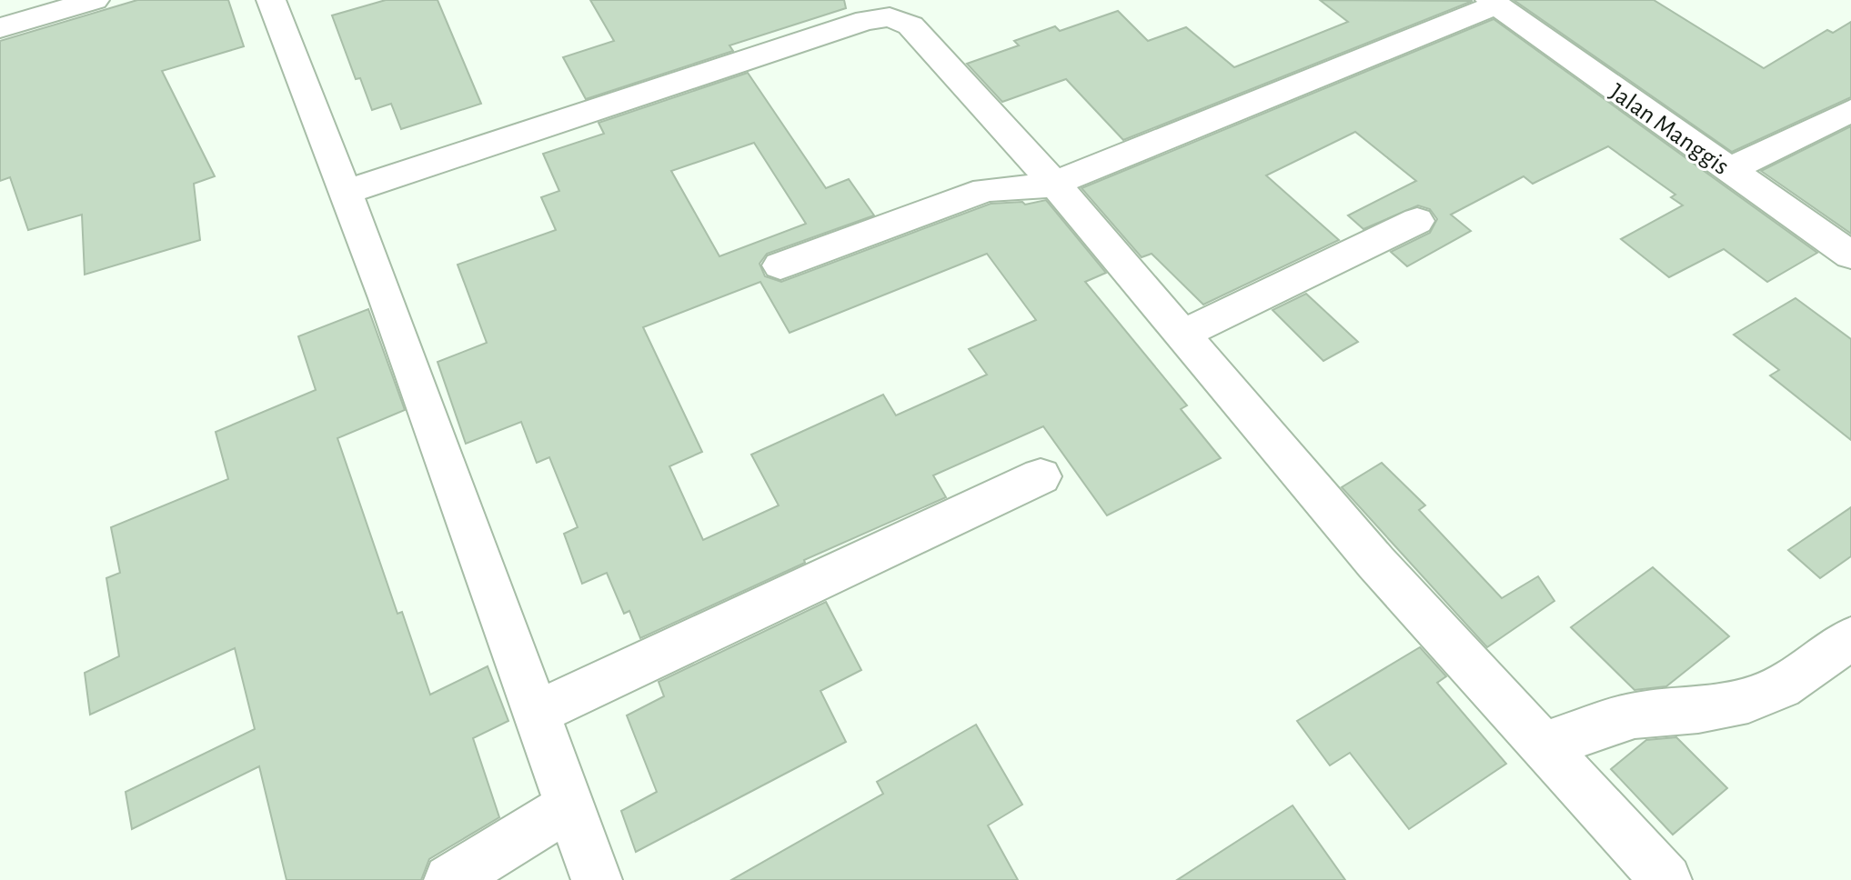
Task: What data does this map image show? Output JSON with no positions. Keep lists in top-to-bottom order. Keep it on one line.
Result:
{"streets":{"street":["Jalan Manggis"]}}
